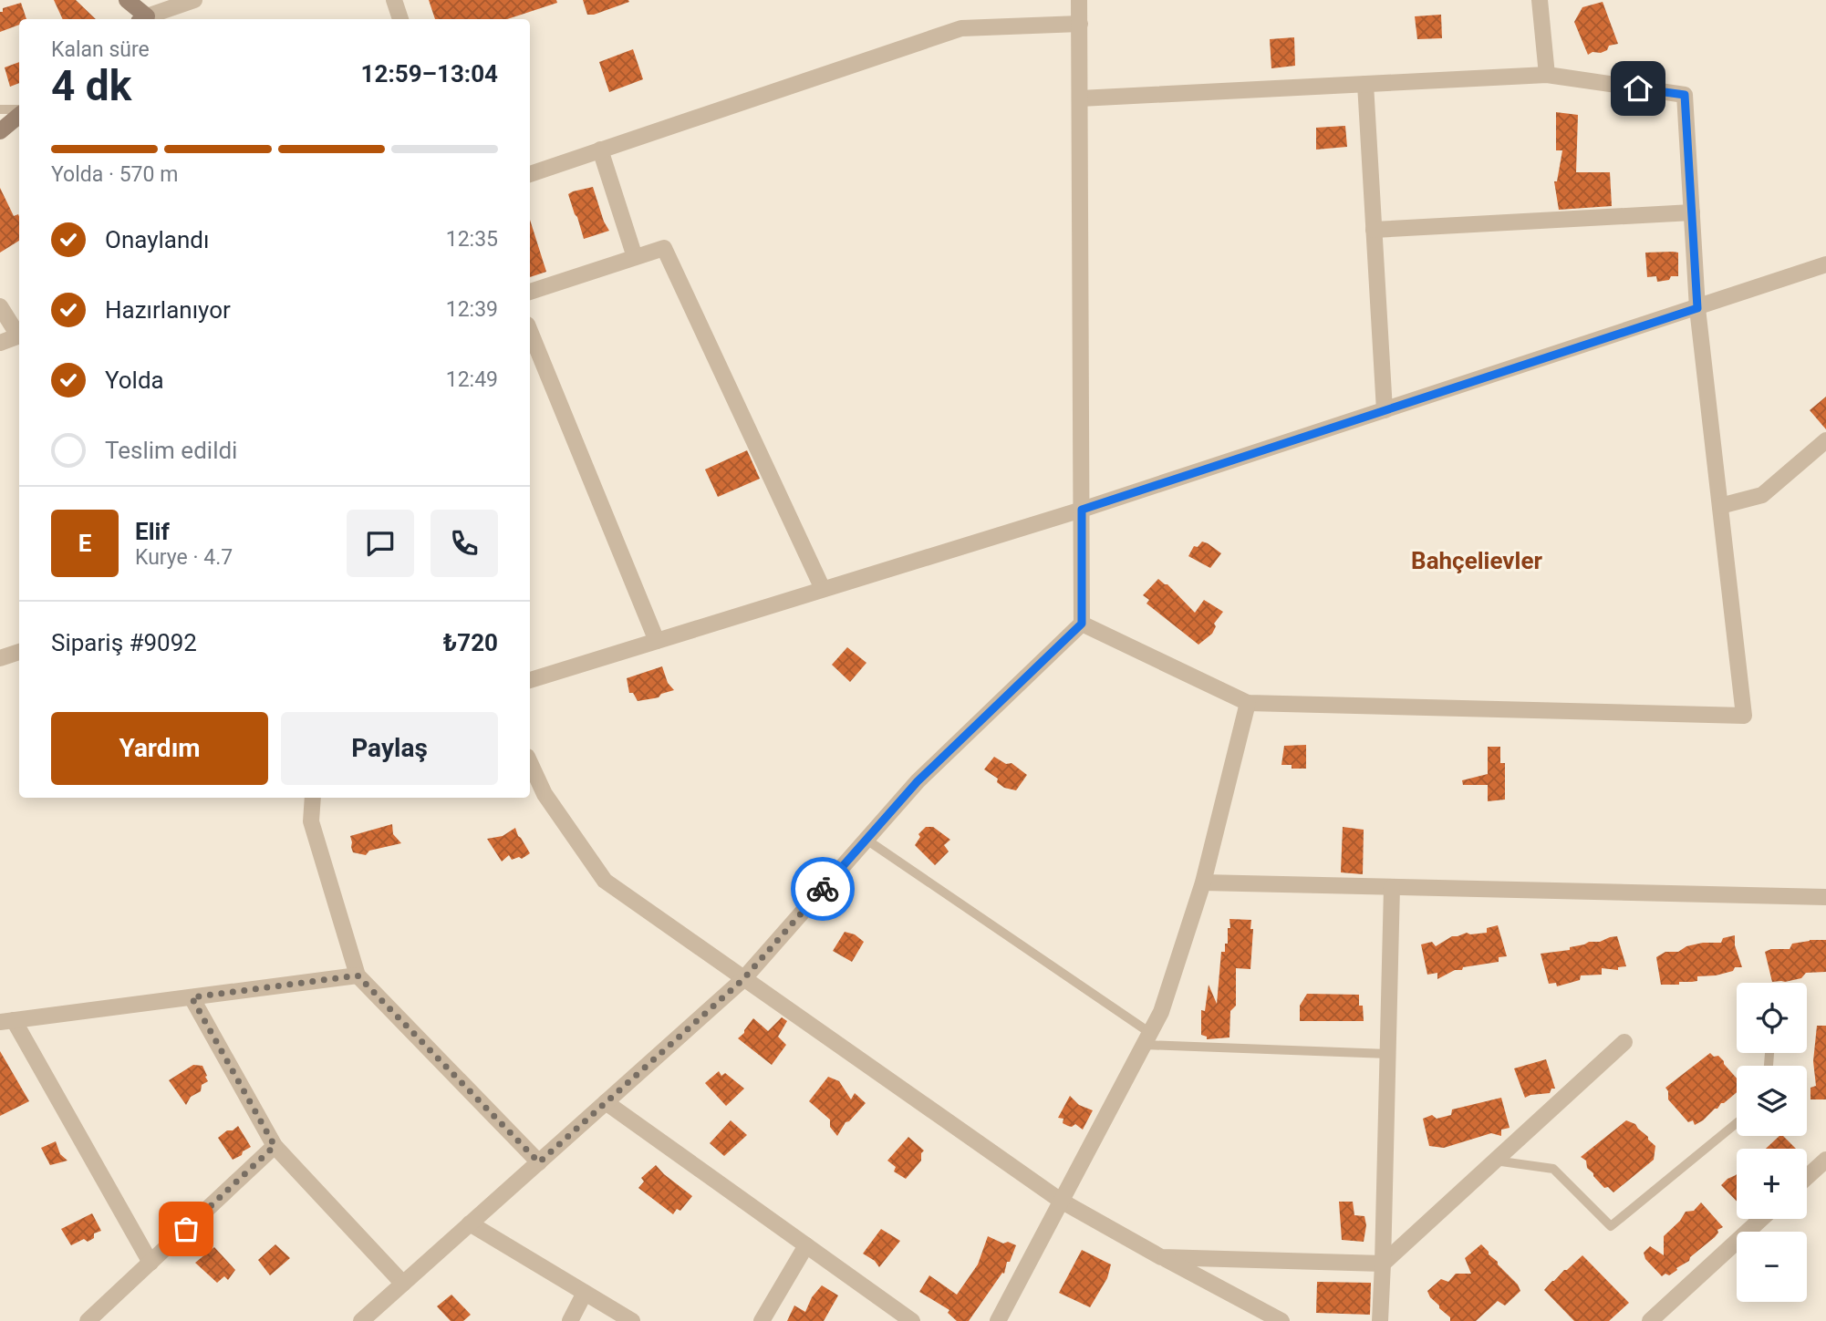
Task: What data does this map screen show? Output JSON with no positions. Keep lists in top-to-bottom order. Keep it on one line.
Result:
{"districts":["Bahçelievler"],"page":{"heading":["4 dk","Kalan süre","12:59–13:04"],"panel":["Elif","Kurye · 4.7","Sipariş #9092","₺720"],"bar":"Yolda · 570 m","list":[["Onaylandı","12:35"],["Hazırlanıyor","12:39"],["Yolda","12:49"],"Teslim edildi"],"round":"E","buttons":["Yardım","Paylaş"],"map_buttons":["+","−"]}}
